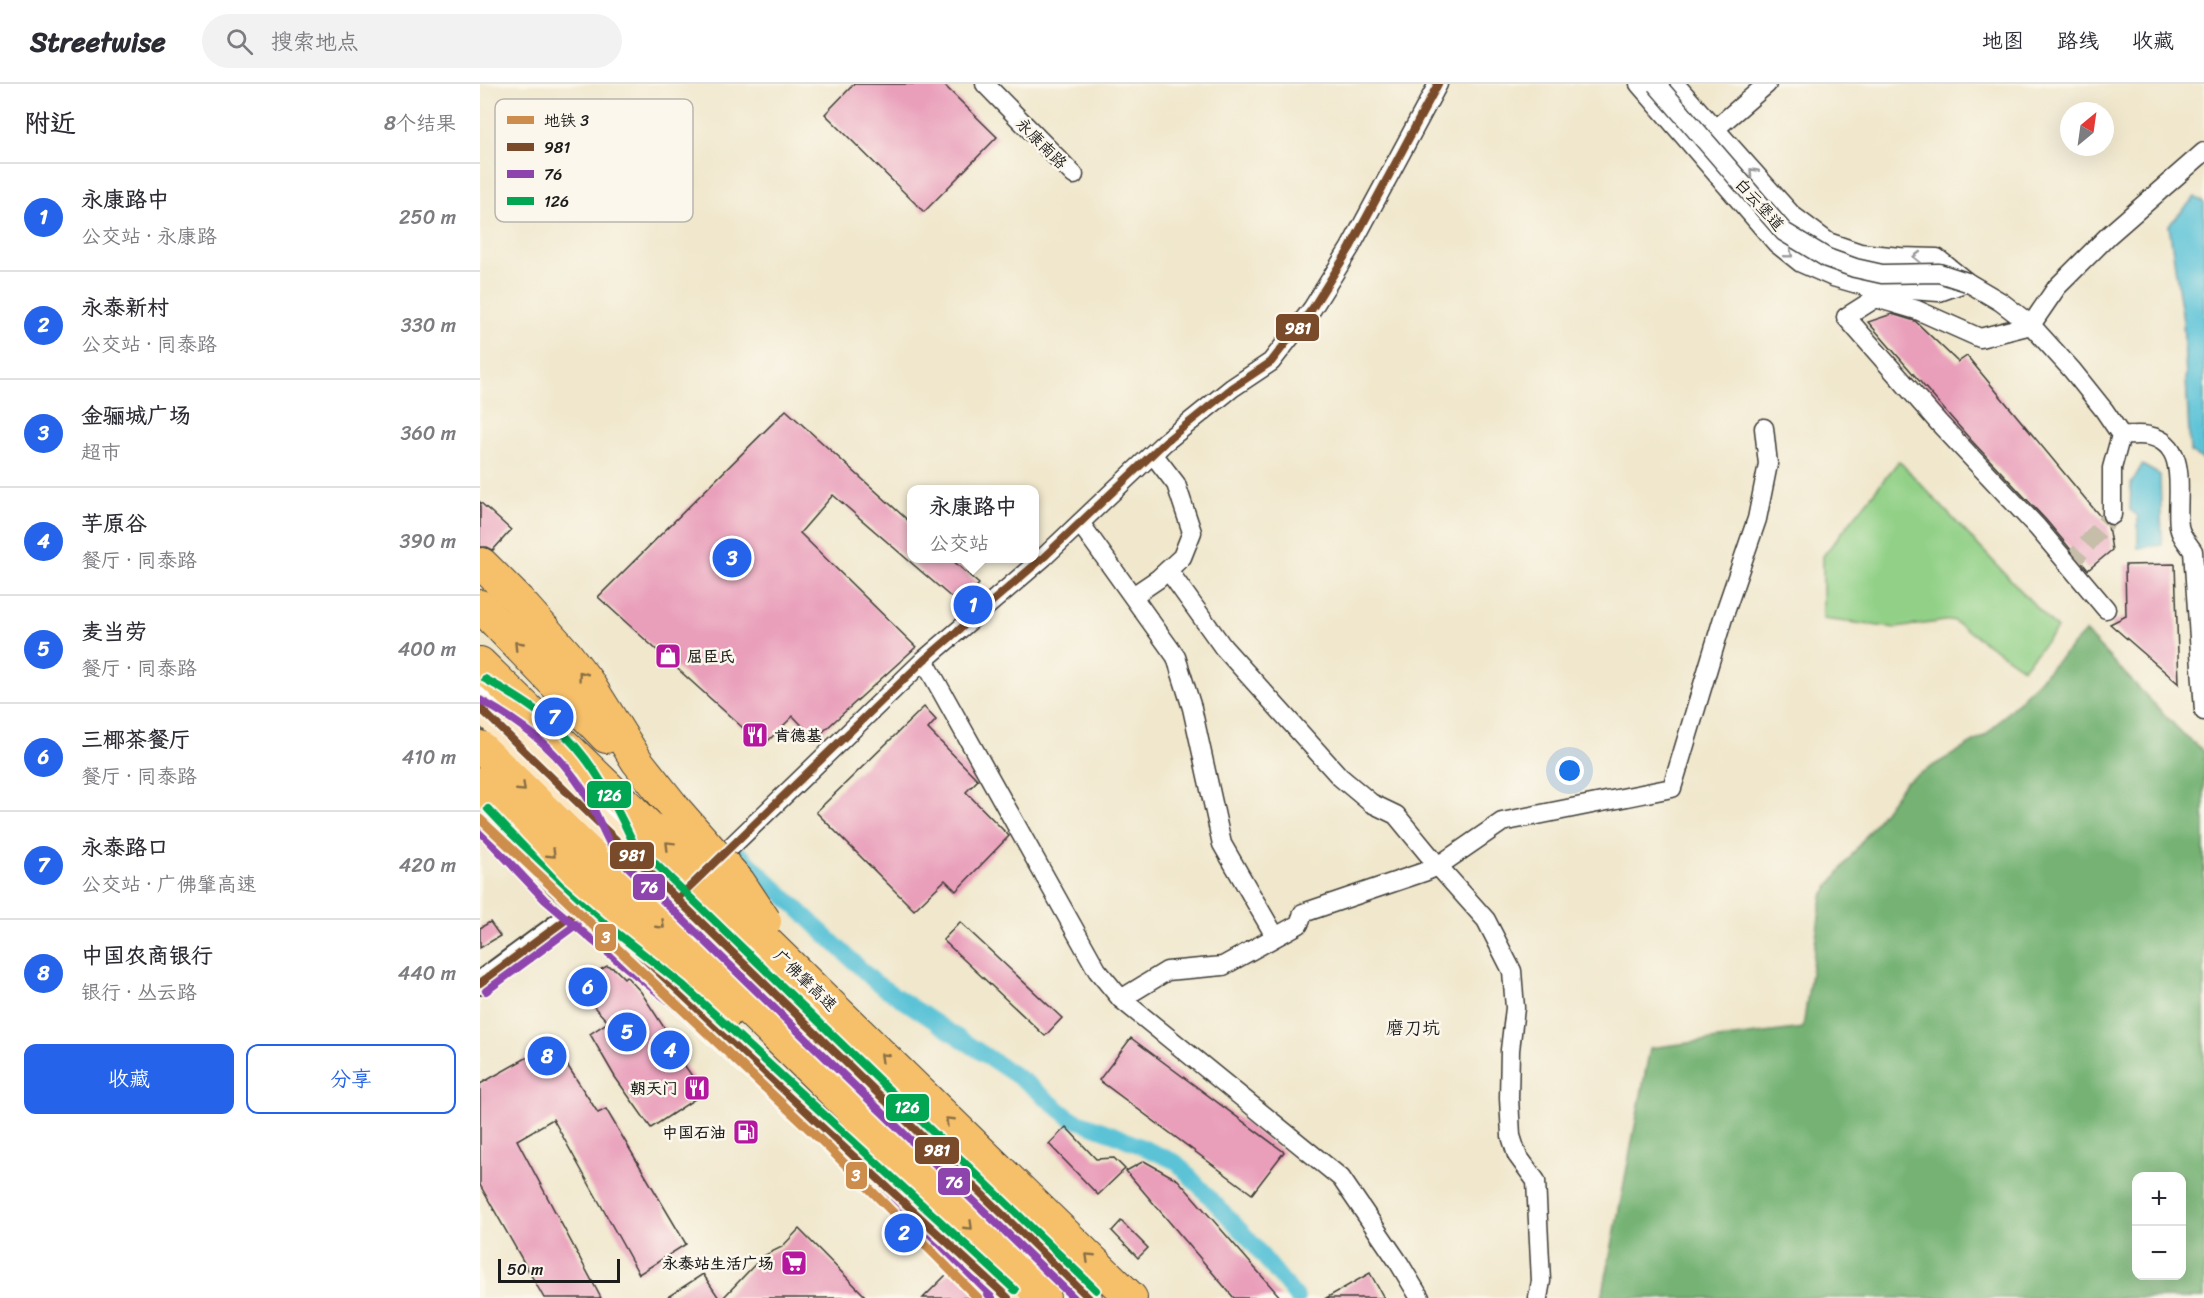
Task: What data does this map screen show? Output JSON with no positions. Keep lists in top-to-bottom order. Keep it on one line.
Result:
{"streets":{"highway":["广佛肇高速"],"street":["永康南路","白云堡道"]},"districts":["磨刀坑"],"places":{"shop":["屈臣氏"],"restaurant":["肯德基","朝天门"],"fuel station":["中国石油"],"supermarket":["永泰站生活广场"]},"lines":["transit line 981","transit line 126","transit line 76","metro line 3"],"legend":["地铁 3","981","76","126"],"scale_bar":"50 m","north":"top right","page":{"header":"Streetwise","search":"搜索地点","nav":["地图","路线","收藏"],"heading":["附近","8个结果"],"list":[{"mark":"1","name":"永康路中","note":"公交站 · 永康路","value":"250 m"},{"mark":"2","name":"永泰新村","note":"公交站 · 同泰路","value":"330 m"},{"mark":"3","name":"金骊城广场","note":"超市","value":"360 m"},{"mark":"4","name":"芋原谷","note":"餐厅 · 同泰路","value":"390 m"},{"mark":"5","name":"麦当劳","note":"餐厅 · 同泰路","value":"400 m"},{"mark":"6","name":"三椰茶餐厅","note":"餐厅 · 同泰路","value":"410 m"},{"mark":"7","name":"永泰路口","note":"公交站 · 广佛肇高速","value":"420 m"},{"mark":"8","name":"中国农商银行","note":"银行 · 丛云路","value":"440 m"}],"popup":["永康路中","公交站"],"pins":["3","1","7","6","5","4","8","2"],"buttons":["收藏","分享"],"map_buttons":["+","−"],"scale":"50 m"}}
